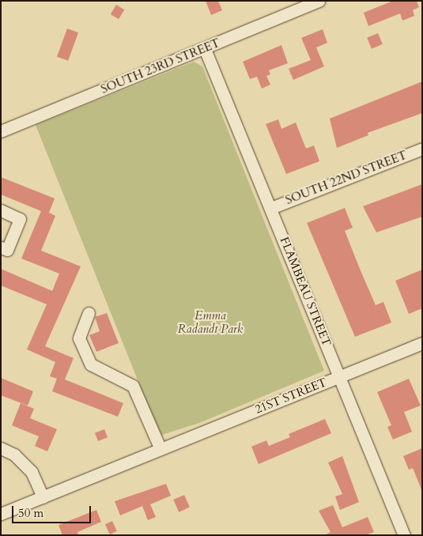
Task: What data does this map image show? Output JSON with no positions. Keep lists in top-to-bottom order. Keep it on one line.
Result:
{"streets":{"street":["SOUTH 23RD STREET","SOUTH 22ND STREET","FLAMBEAU STREET","21ST STREET"]},"crossings":[["SOUTH 23RD STREET","FLAMBEAU STREET"],["SOUTH 22ND STREET","FLAMBEAU STREET"],["FLAMBEAU STREET","21ST STREET"]],"parks":["Emma Radandt Park"],"scale_bar":"50 m"}
